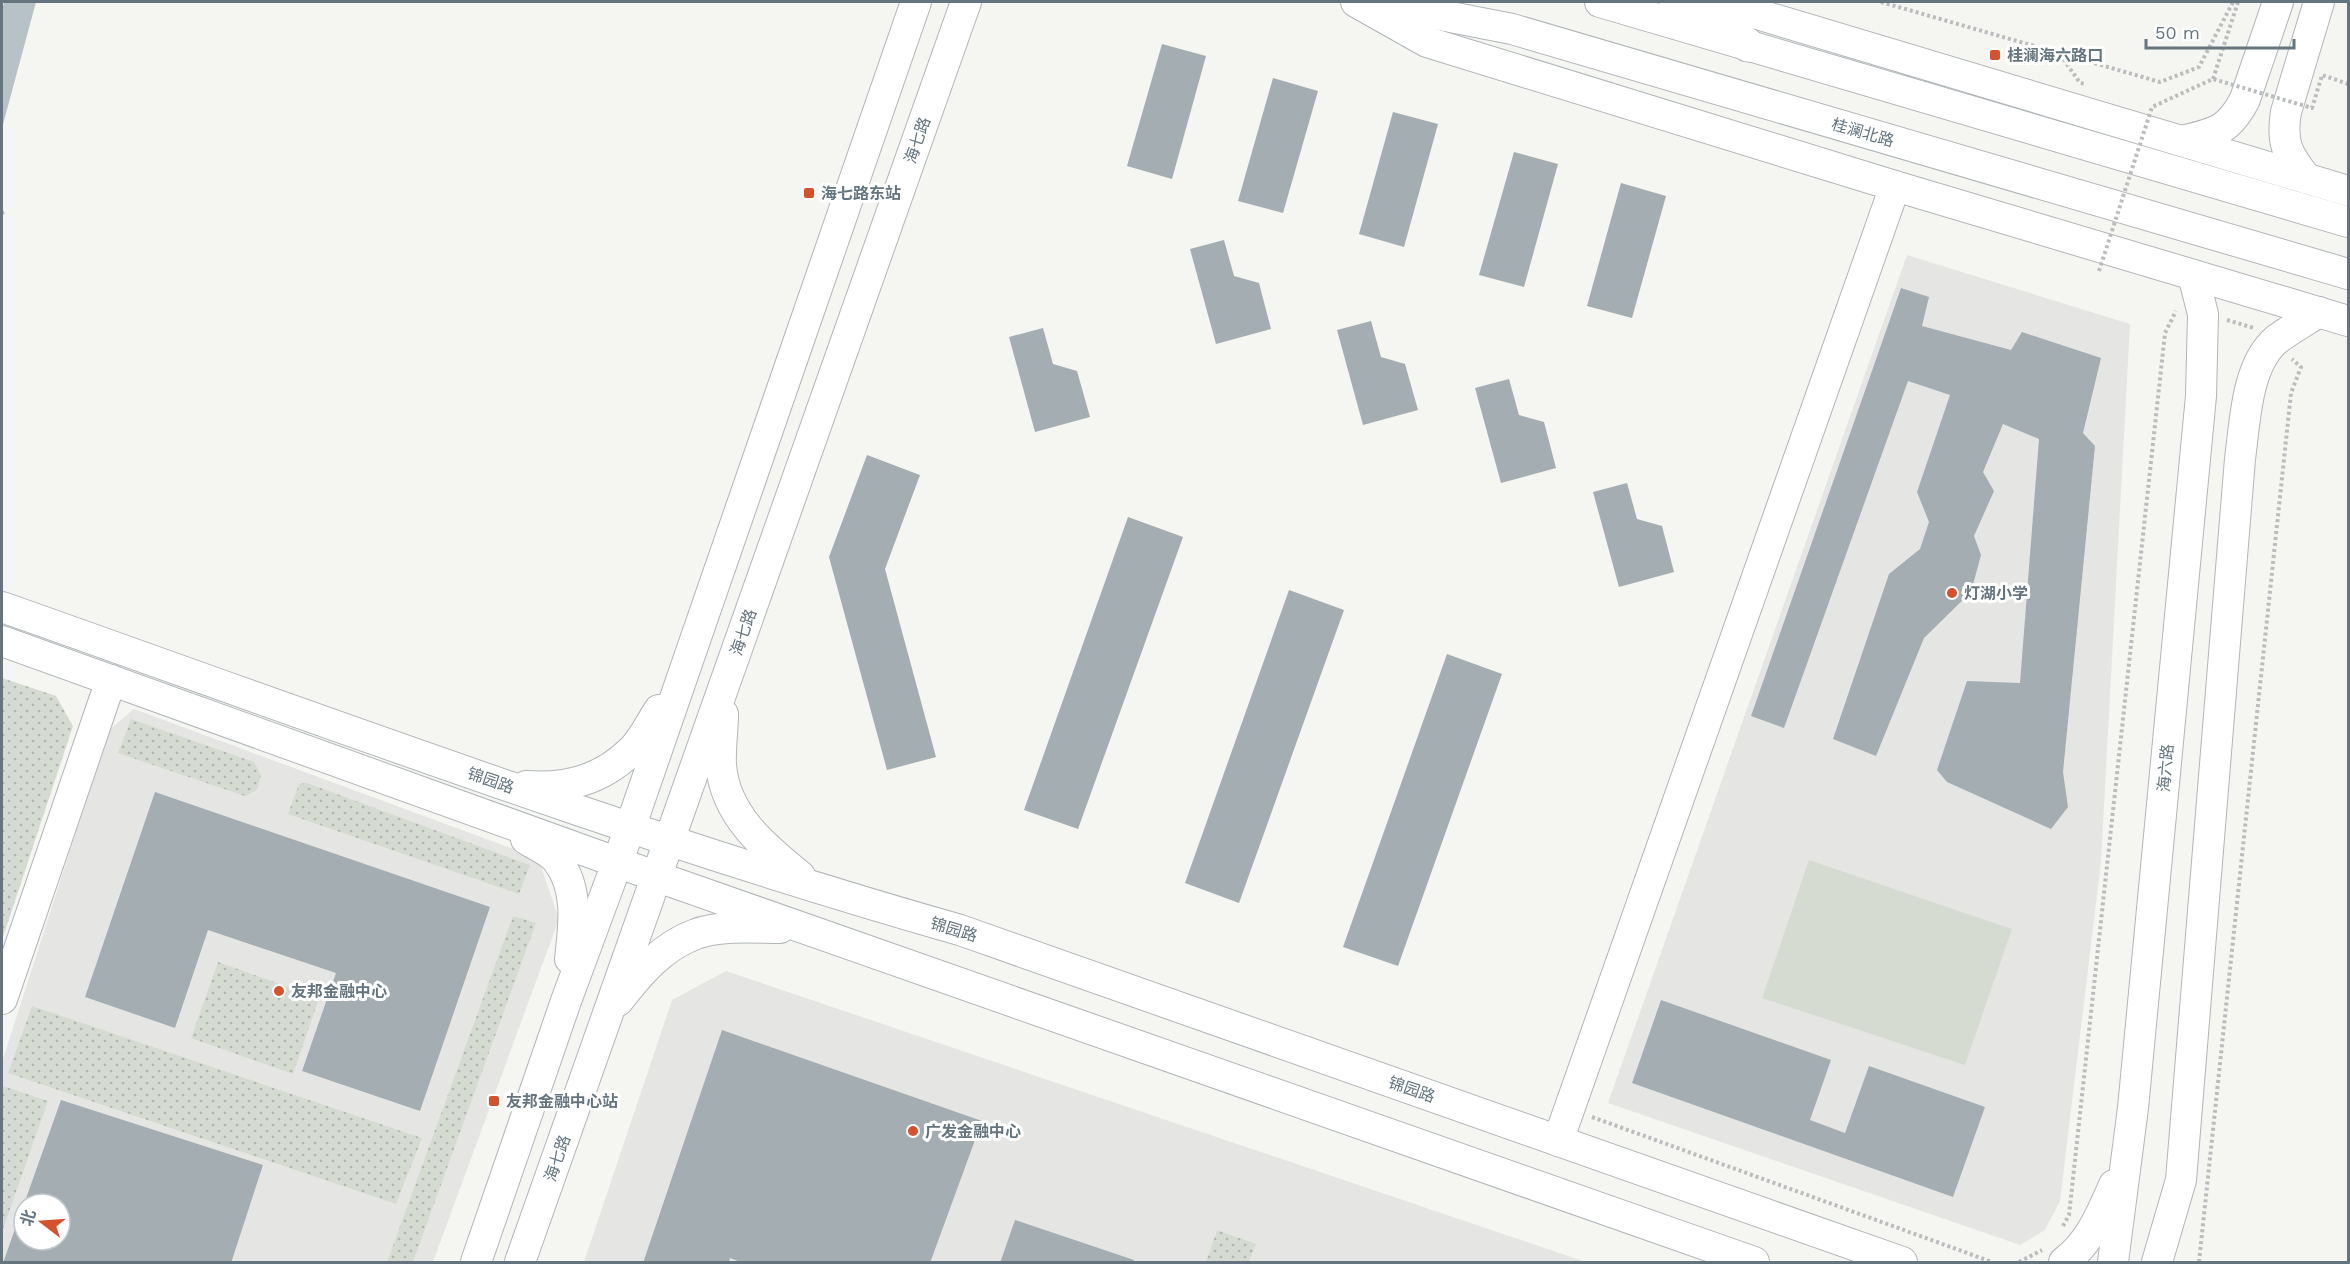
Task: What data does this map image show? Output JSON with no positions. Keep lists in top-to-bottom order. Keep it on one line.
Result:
{"streets":{"main road":["桂澜北路","海七路","海六路","锦园路"]},"crossings":[["海七路","锦园路"]],"places":{"transit":["桂澜海六路口","海七路东站","友邦金融中心站"],"other":["灯湖小学","友邦金融中心","广发金融中心"]},"scale_bar":"50 m","north":"left"}
